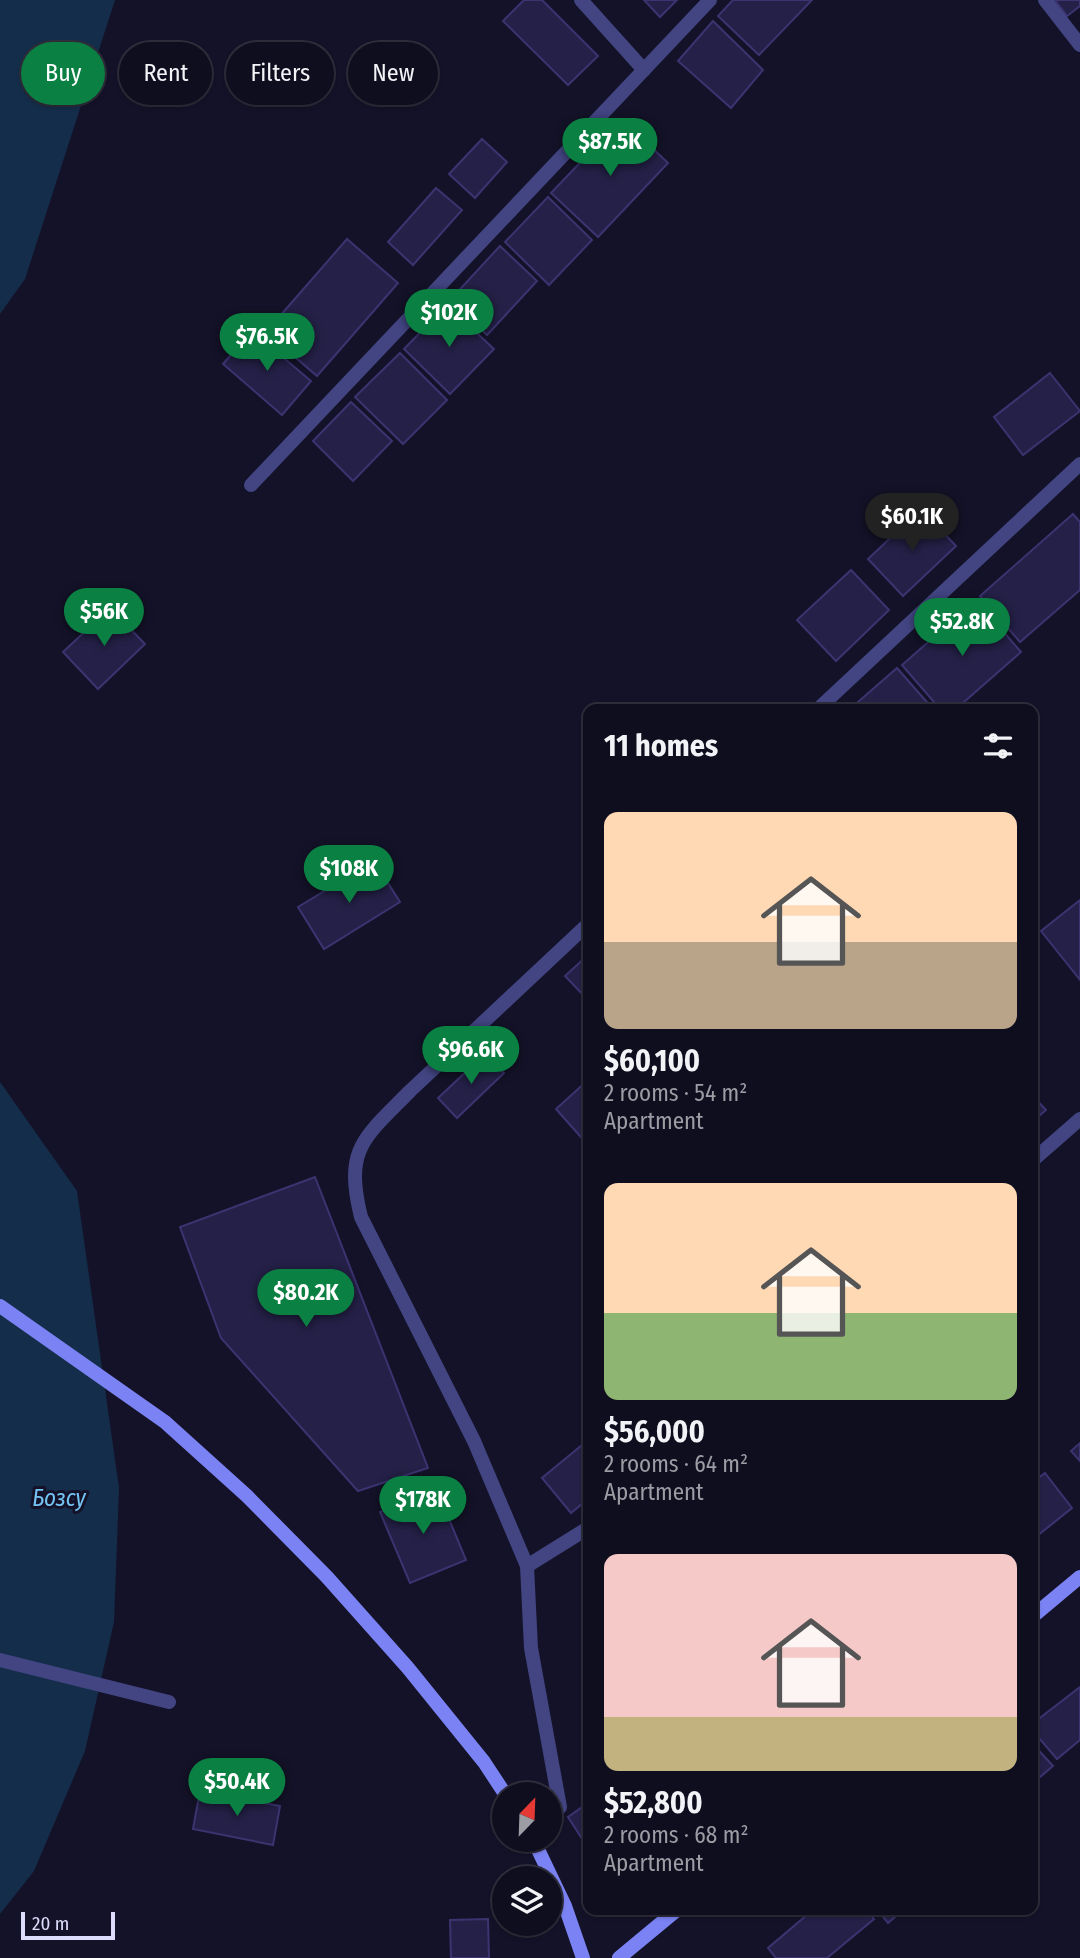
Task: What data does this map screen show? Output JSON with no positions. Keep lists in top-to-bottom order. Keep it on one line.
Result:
{"water":["Бозсу"],"scale_bar":"20 m","north":"top right","page":{"chip":["Buy","Rent","Filters","New"],"price":["$87.5K","$102K","$76.5K","$60.1K","$56K","$52.8K","$108K","$96.6K","$80.2K","$178K","$50.4K"],"heading":"11 homes","list":[{"name":"$60,100","note":"2 rooms · 54 m² · Apartment"},{"name":"$56,000","note":"2 rooms · 64 m² · Apartment"},{"name":"$52,800","note":"2 rooms · 68 m² · Apartment"}],"scale":"20 m"}}
